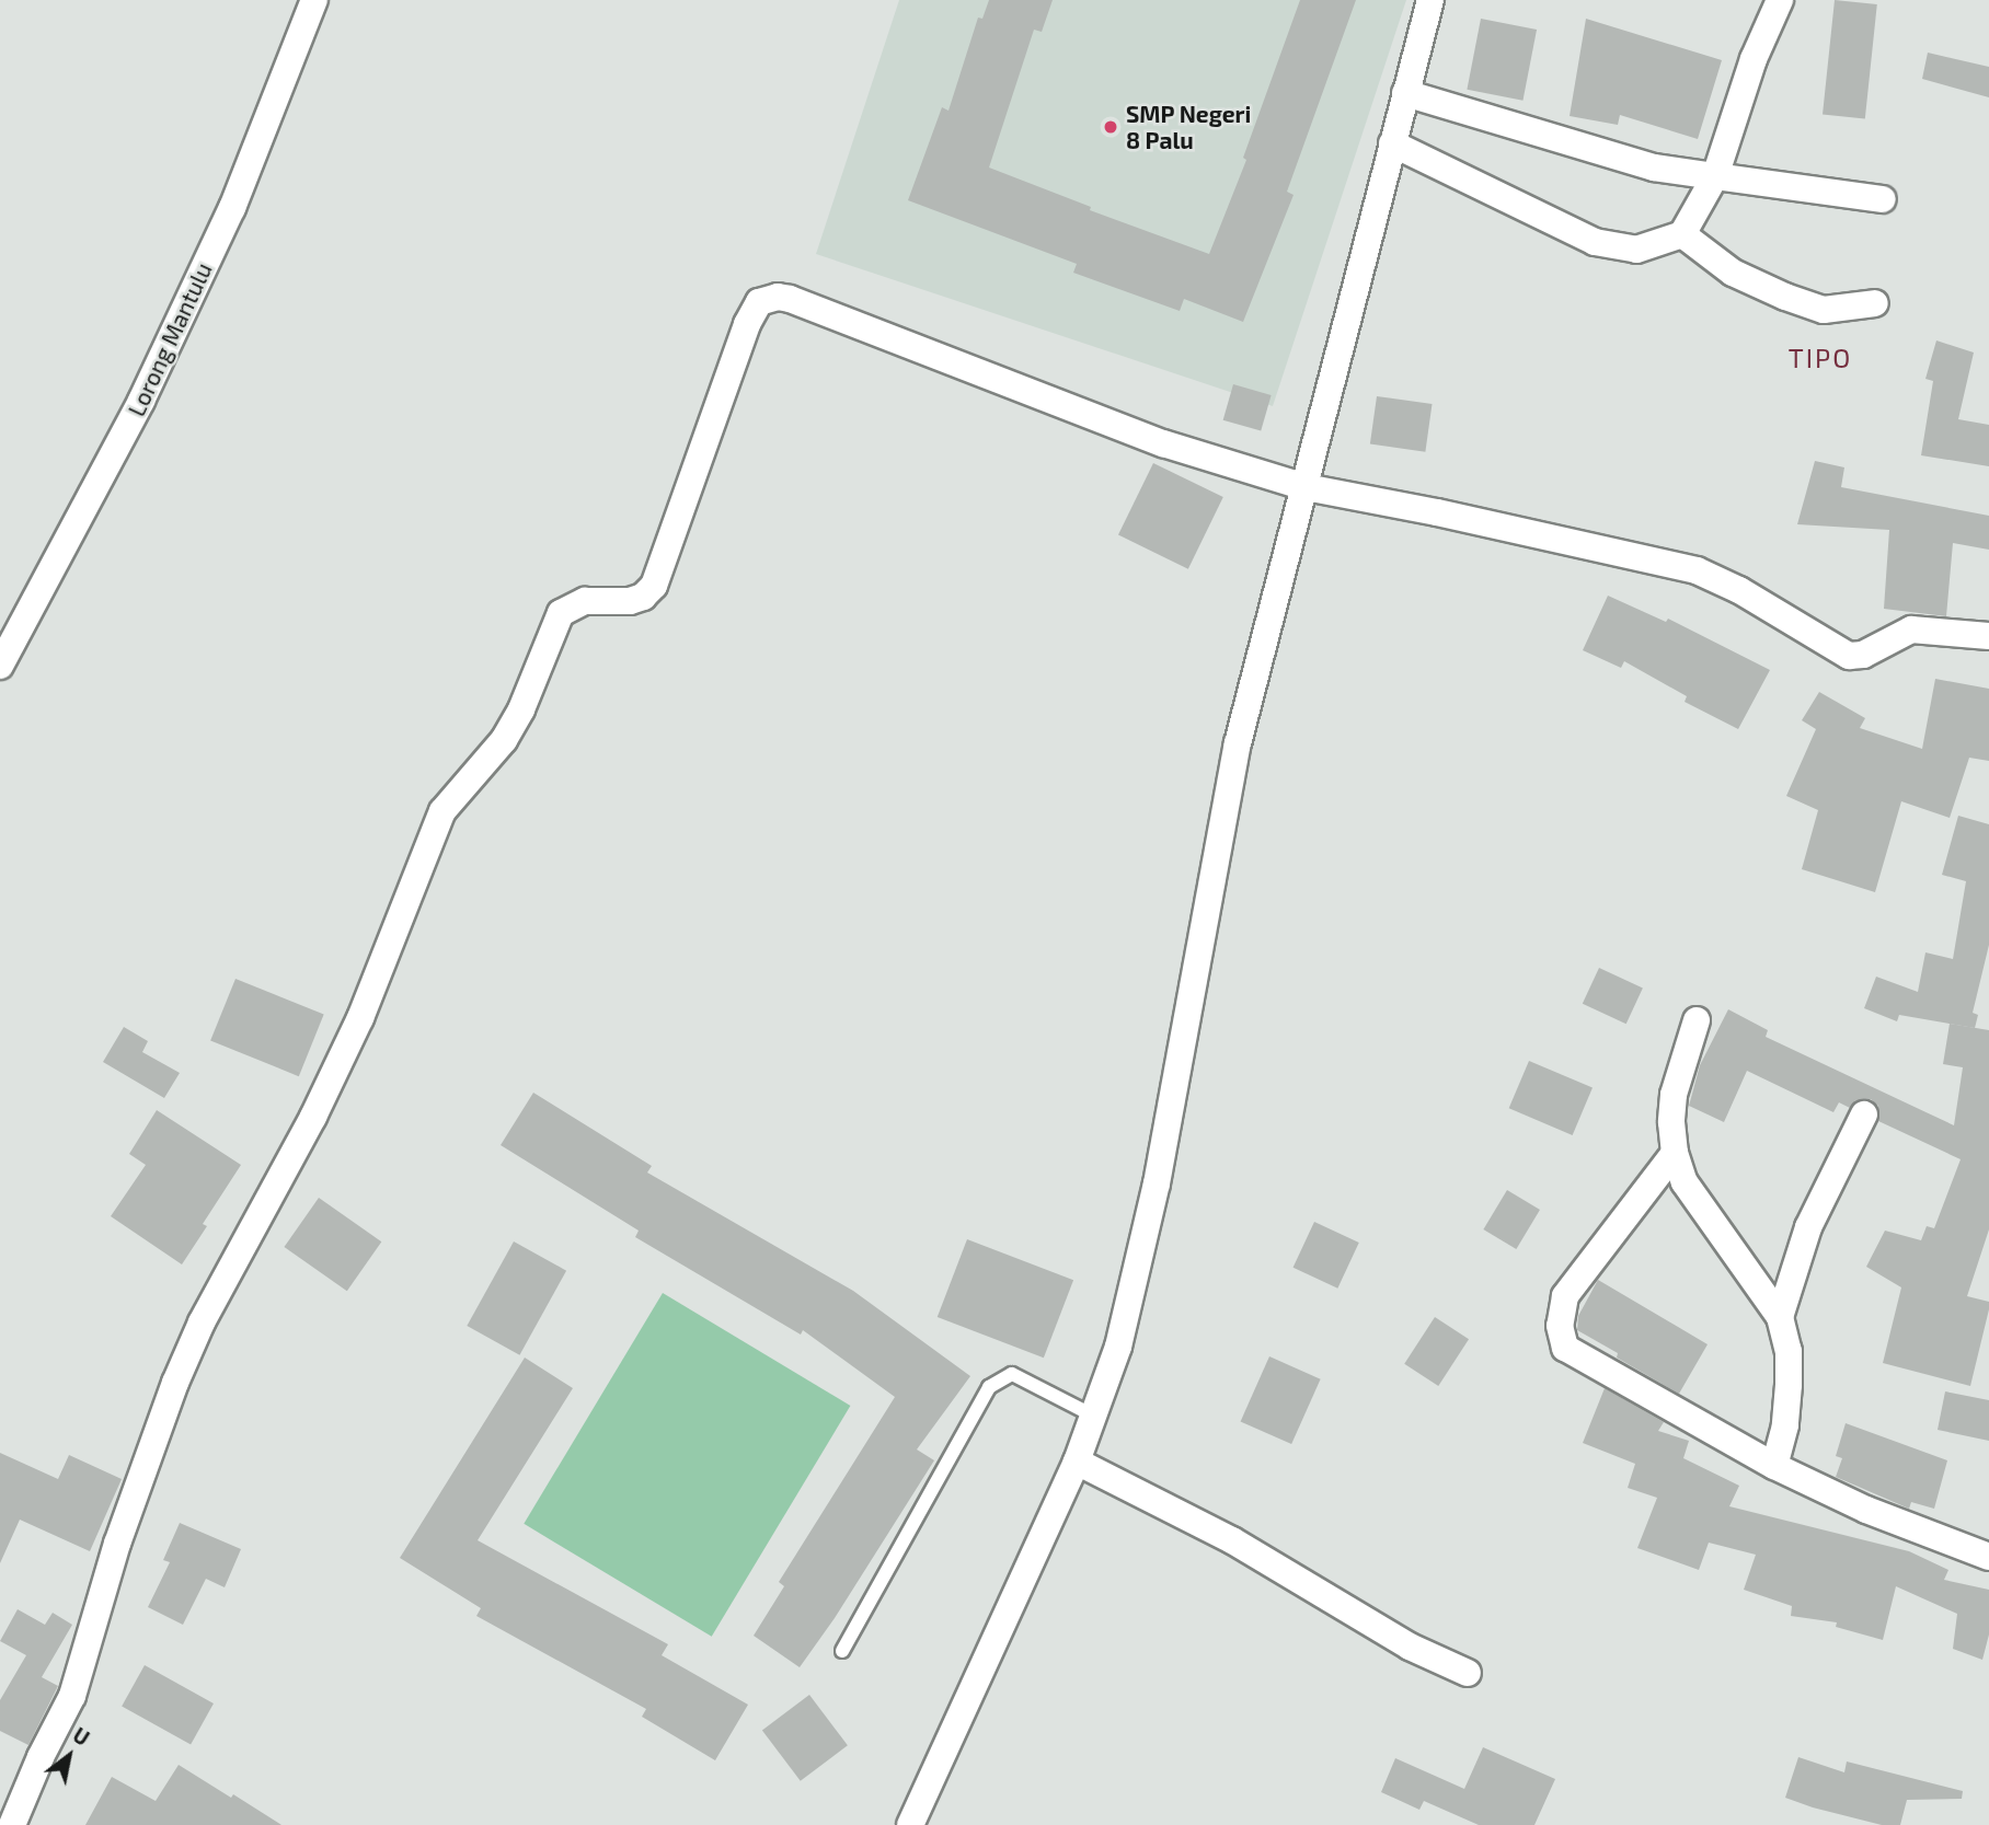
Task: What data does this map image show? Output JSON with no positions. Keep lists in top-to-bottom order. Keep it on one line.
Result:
{"streets":{"street":["Lorong Mantulu"]},"districts":["TIPO"],"places":["SMP Negeri 8 Palu"],"north":"top right"}
